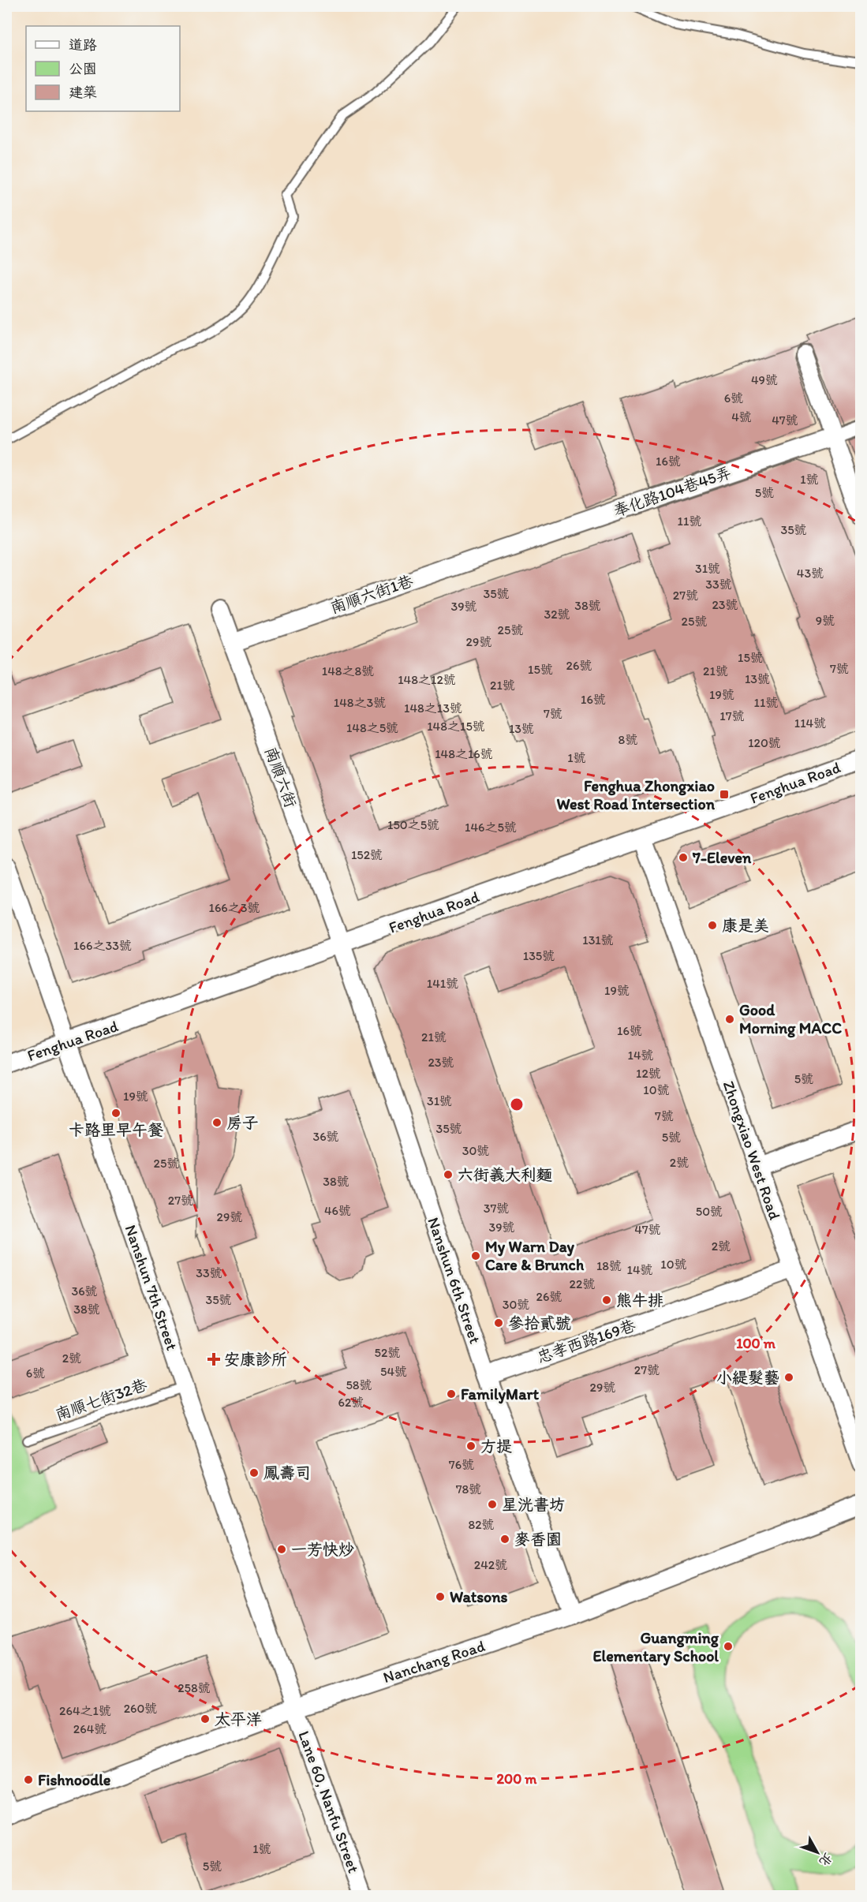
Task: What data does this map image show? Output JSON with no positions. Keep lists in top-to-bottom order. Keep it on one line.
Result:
{"streets":{"street":["奉化路104巷45弄","南順六街1巷","南順六街","Fenghua Road","Zhongxiao West Road","Nanshun 6th Street","Nanshun 7th Street","忠孝西路169巷","Nanchang Road","Lane 60, Nanfu Street"],"lane":["南順七街32巷"]},"crossings":[["奉化路104巷45弄","南順六街1巷"],["南順六街1巷","南順六街"],["南順六街","Fenghua Road"],["南順六街","Nanshun 6th Street"],["Fenghua Road","Zhongxiao West Road"],["Fenghua Road","Nanshun 6th Street"],["Fenghua Road","Nanshun 7th Street"],["Zhongxiao West Road","忠孝西路169巷"],["Nanshun 6th Street","忠孝西路169巷"],["Nanshun 6th Street","Nanchang Road"],["Nanshun 7th Street","南順七街32巷"],["Nanshun 7th Street","Nanchang Road"],["Nanshun 7th Street","Lane 60, Nanfu Street"],["Nanchang Road","Lane 60, Nanfu Street"]],"places":{"transit":["Fenghua Zhongxiao West Road Intersection"],"other":["7-Eleven","康是美","Good Morning MACC","卡路里早午餐","房子","六街義大利麵","My Warn Day Care & Brunch","熊牛排","參拾貳號","小緹髮藝","FamilyMart","方提","鳳壽司","星洸書坊","麥香園","一芳快炒","Watsons","Guangming Elementary School","太平洋","Fishnoodle"],"health":["安康診所"]},"house_numbers":["49號","6號","4號","47號","16號","1號","5號","11號","35號","31號","43號","33號","35號","27號","23號","38號","39號","32號","9號","25號","25號","29號","15號","26號","7號","15號","148之8號","21號","13號","148之12號","21號","19號","16號","148之3號","11號","148之13號","7號","17號","114號","148之15號","148之5號","13號","8號","120號","148之16號","1號","150之5號","146之5號","152號","166之3號","131號","166之33號","135號","141號","19號","16號","21號","14號","23號","12號","5號","10號","19號","31號","7號","35號","36號","5號","30號","2號","25號","38號","27號","37號","46號","50號","29號","39號","47號","2號","10號","18號","14號","33號","22號","36號","26號","35號","30號","38號","52號","2號","27號","54號","6號","58號","29號","62號","76號","78號","82號","242號","258號","260號","264之1號","264號","1號","5號"],"legend":["道路","公園","建築"],"north":"bottom right","rings":["100 m","200 m"]}
